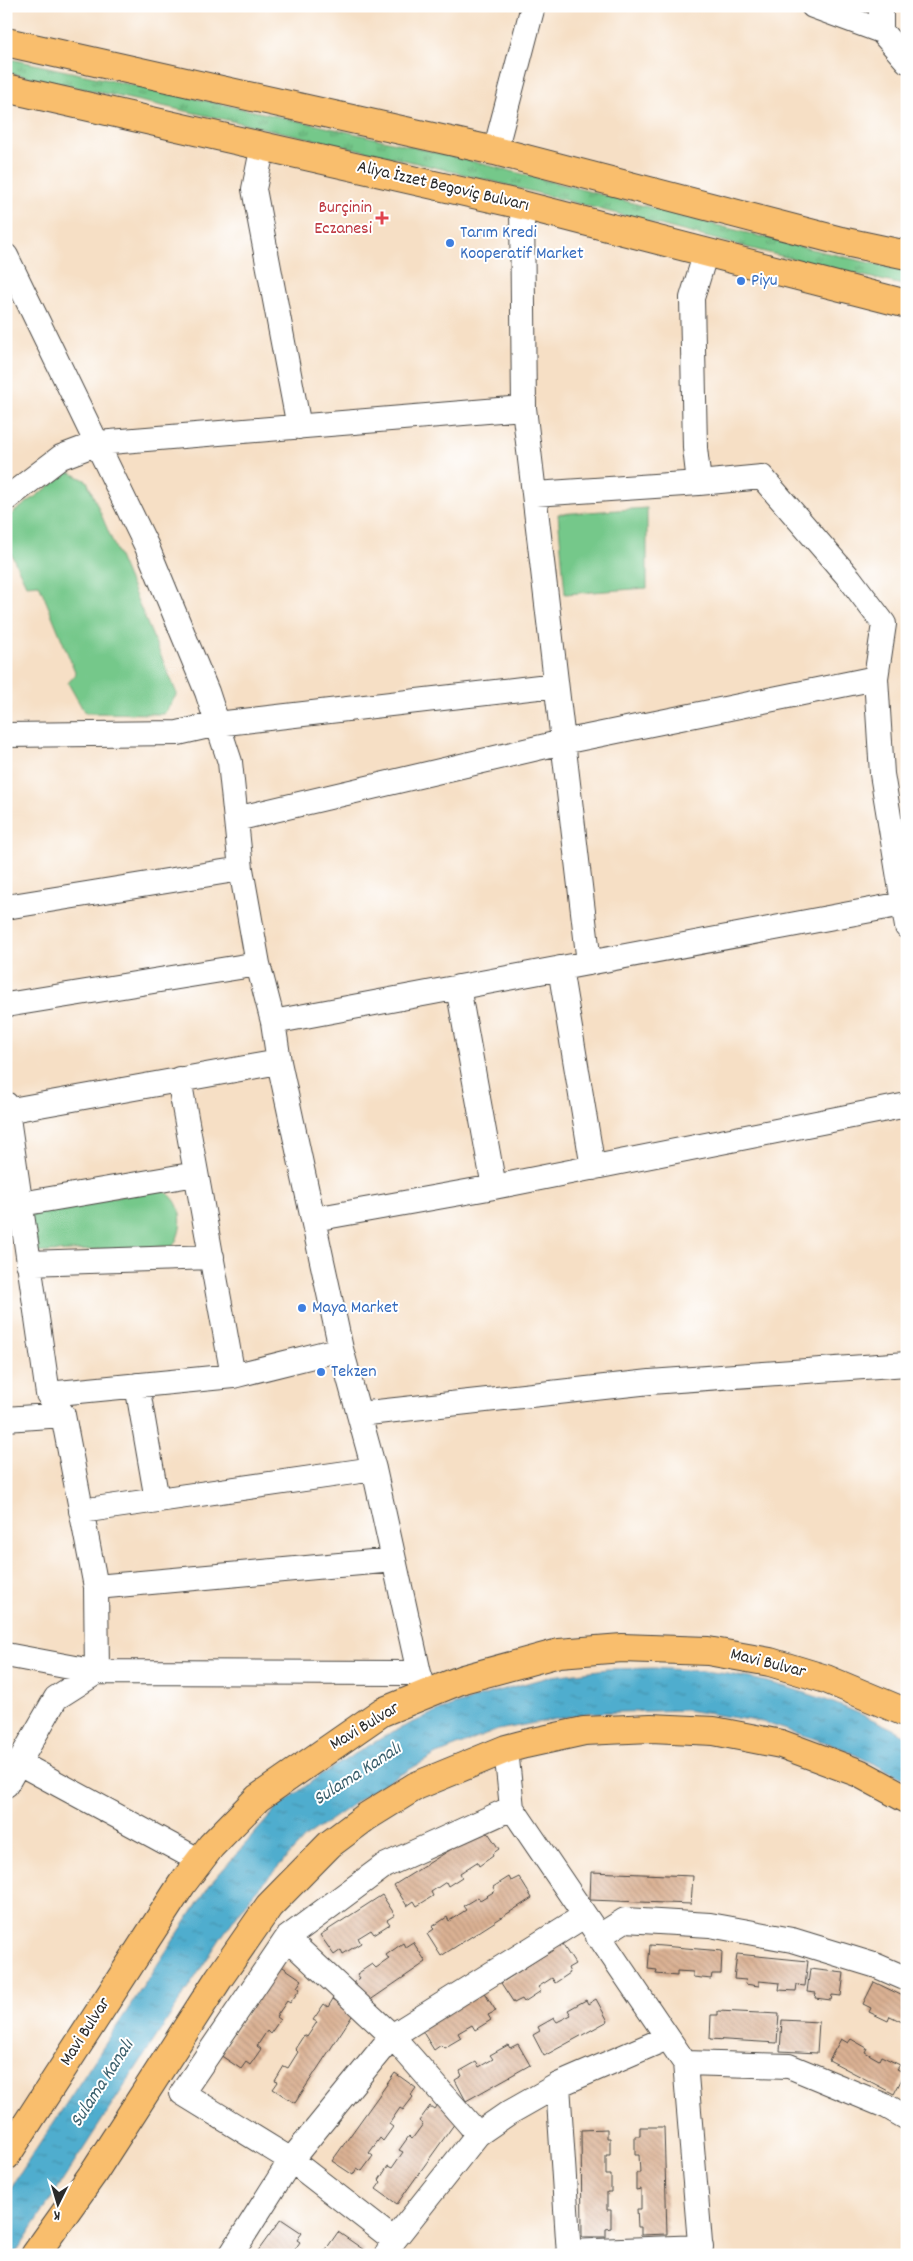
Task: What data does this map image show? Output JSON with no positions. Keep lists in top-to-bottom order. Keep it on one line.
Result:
{"streets":{"main road":["Aliya İzzet Begoviç Bulvarı","Mavi Bulvar"]},"water":["Sulama Kanalı"],"places":{"health":["Burçinin Eczanesi"],"other":["Tarım Kredi Kooperatif Market","Piyu","Maya Market","Tekzen"]},"north":"bottom"}
